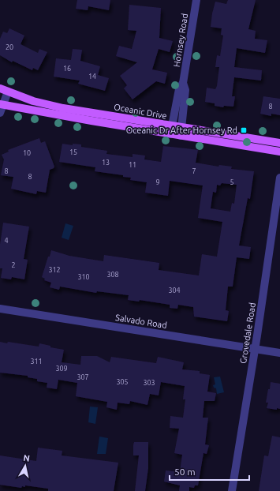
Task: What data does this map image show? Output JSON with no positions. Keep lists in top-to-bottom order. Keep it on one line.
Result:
{"streets":{"main road":["Oceanic Drive"],"street":["Hornsey Road","Salvado Road","Grovedale Road"]},"crossings":[["Hornsey Road","Oceanic Drive"],["Salvado Road","Grovedale Road"]],"places":{"transit":["Oceanic Dr After Hornsey Rd"]},"house_numbers":["20","16","14","8","15","10","13","11","8","7","8","9","5","4","2","312","308","310","304","311","309","307","305","303"],"scale_bar":"50 m","north":"top"}
